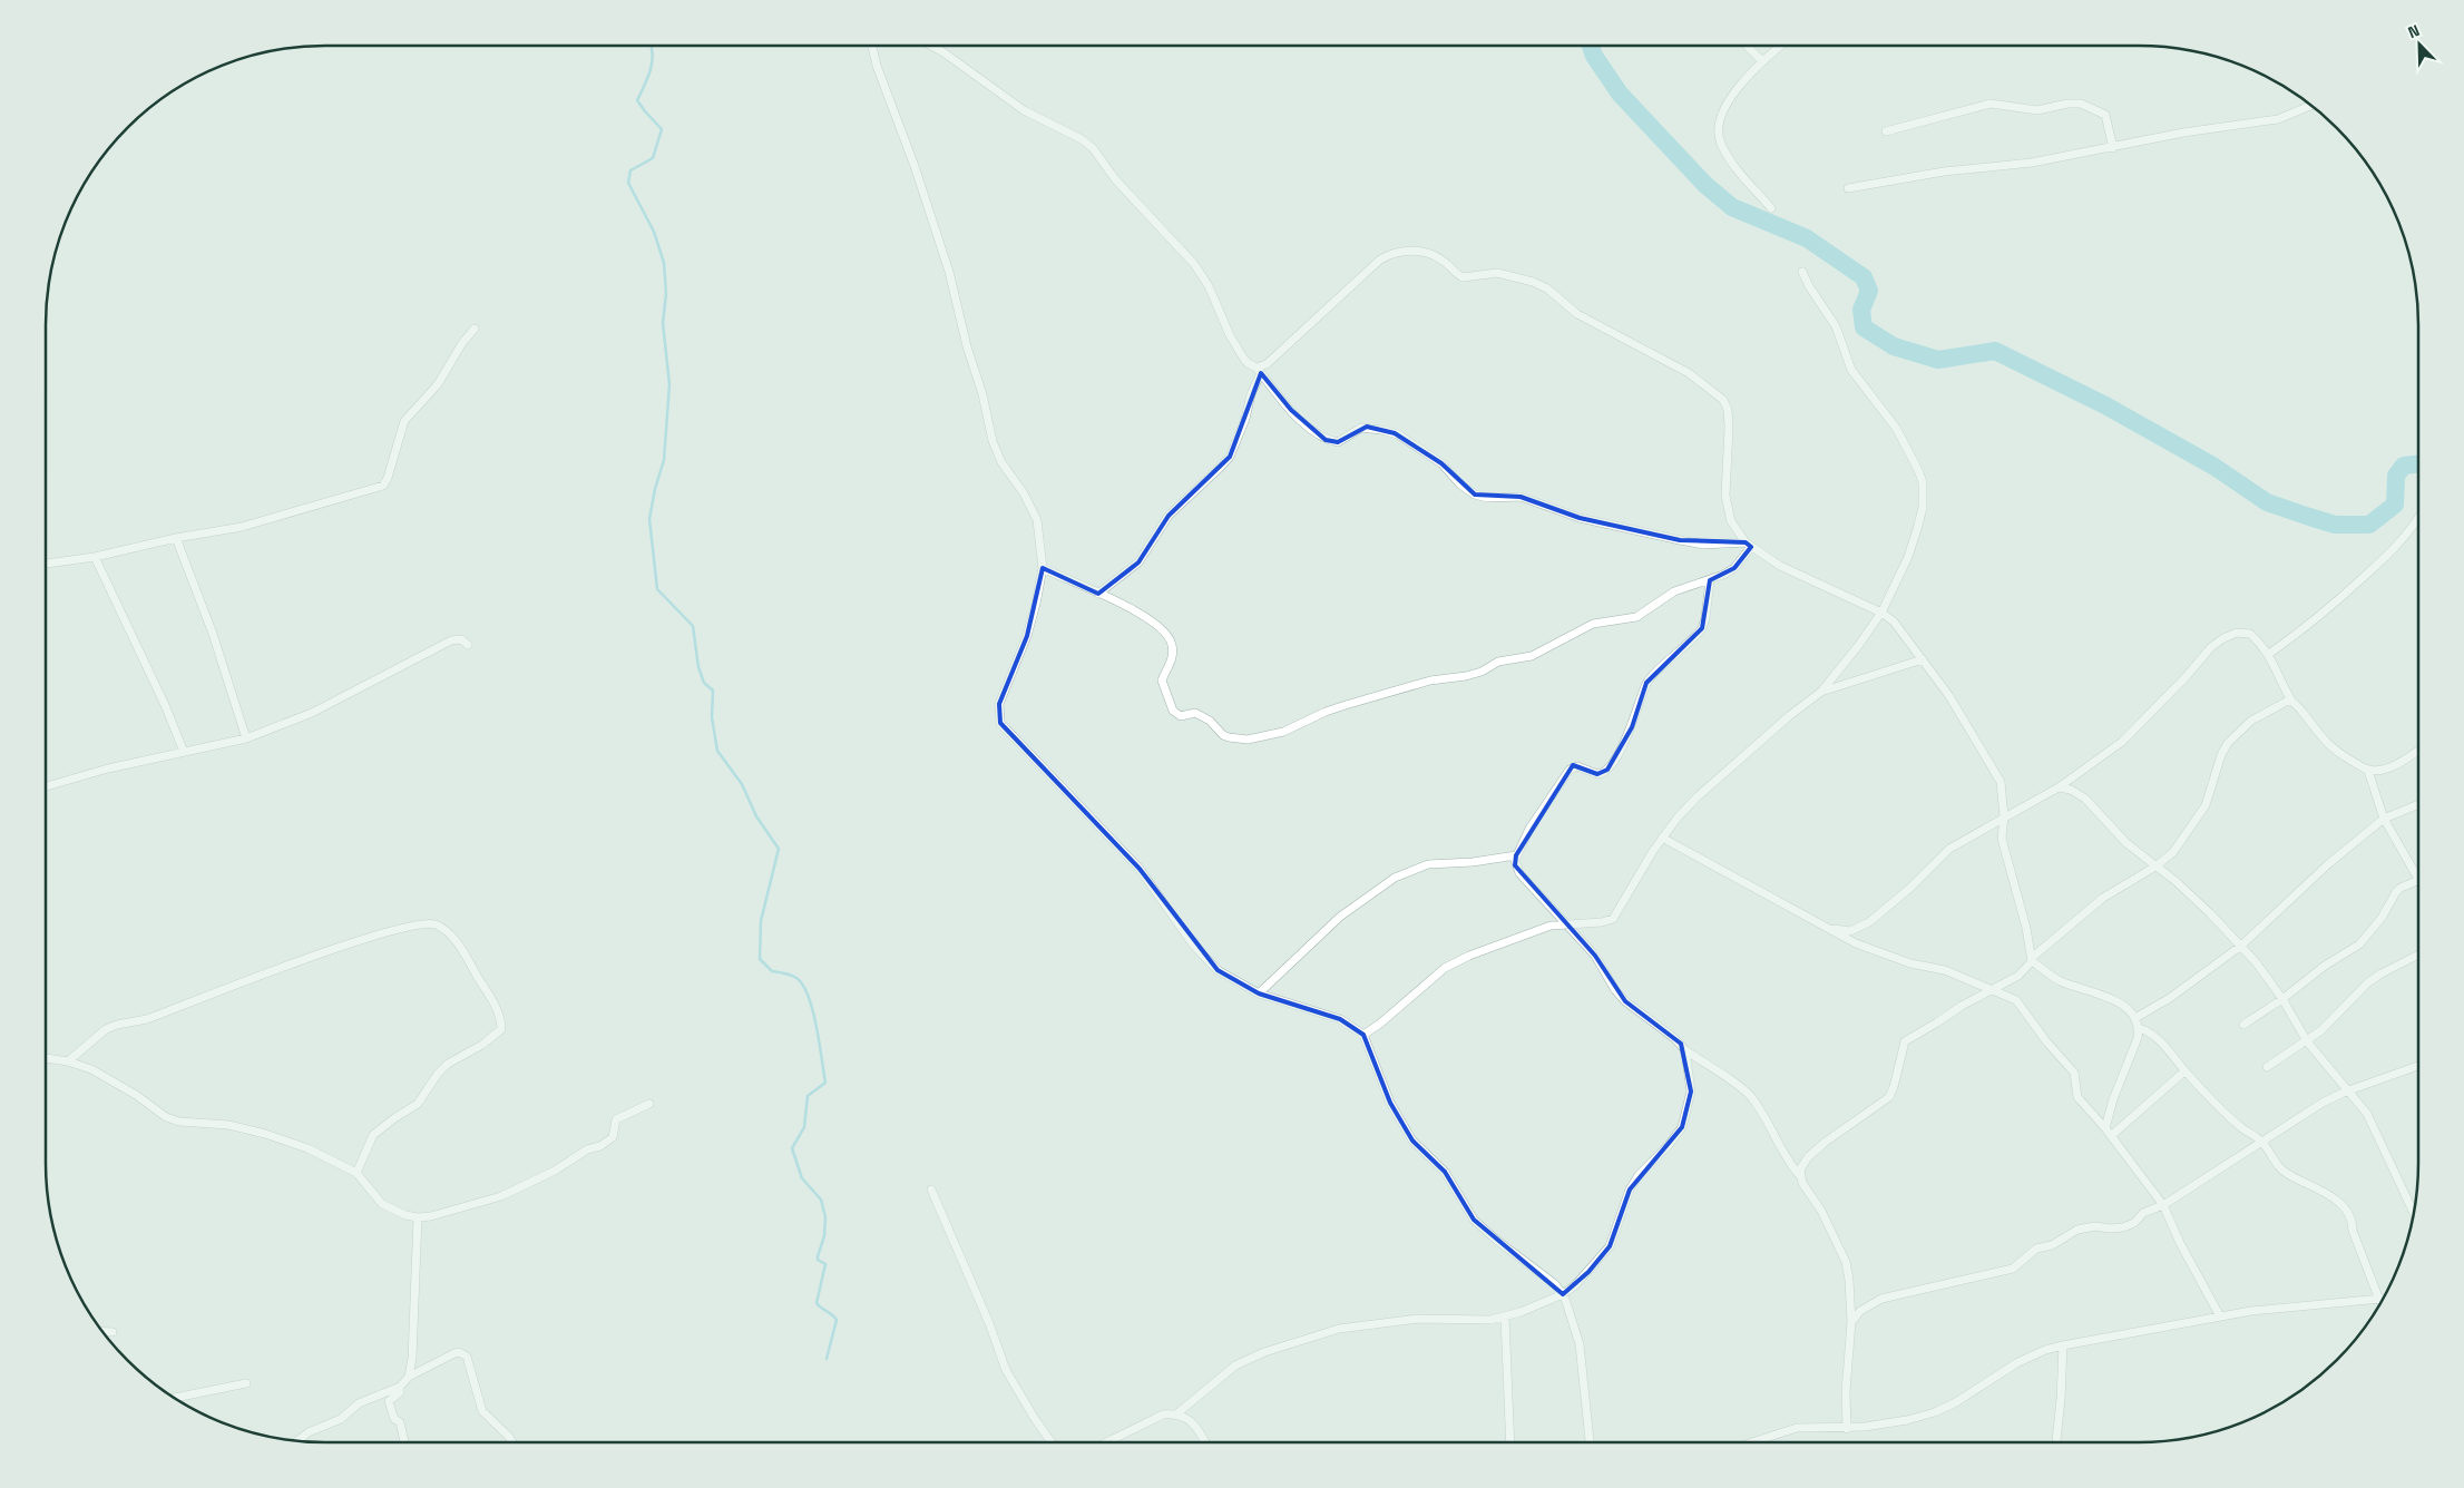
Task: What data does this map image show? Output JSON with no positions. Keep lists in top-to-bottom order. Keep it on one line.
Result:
{"north":"top left"}
